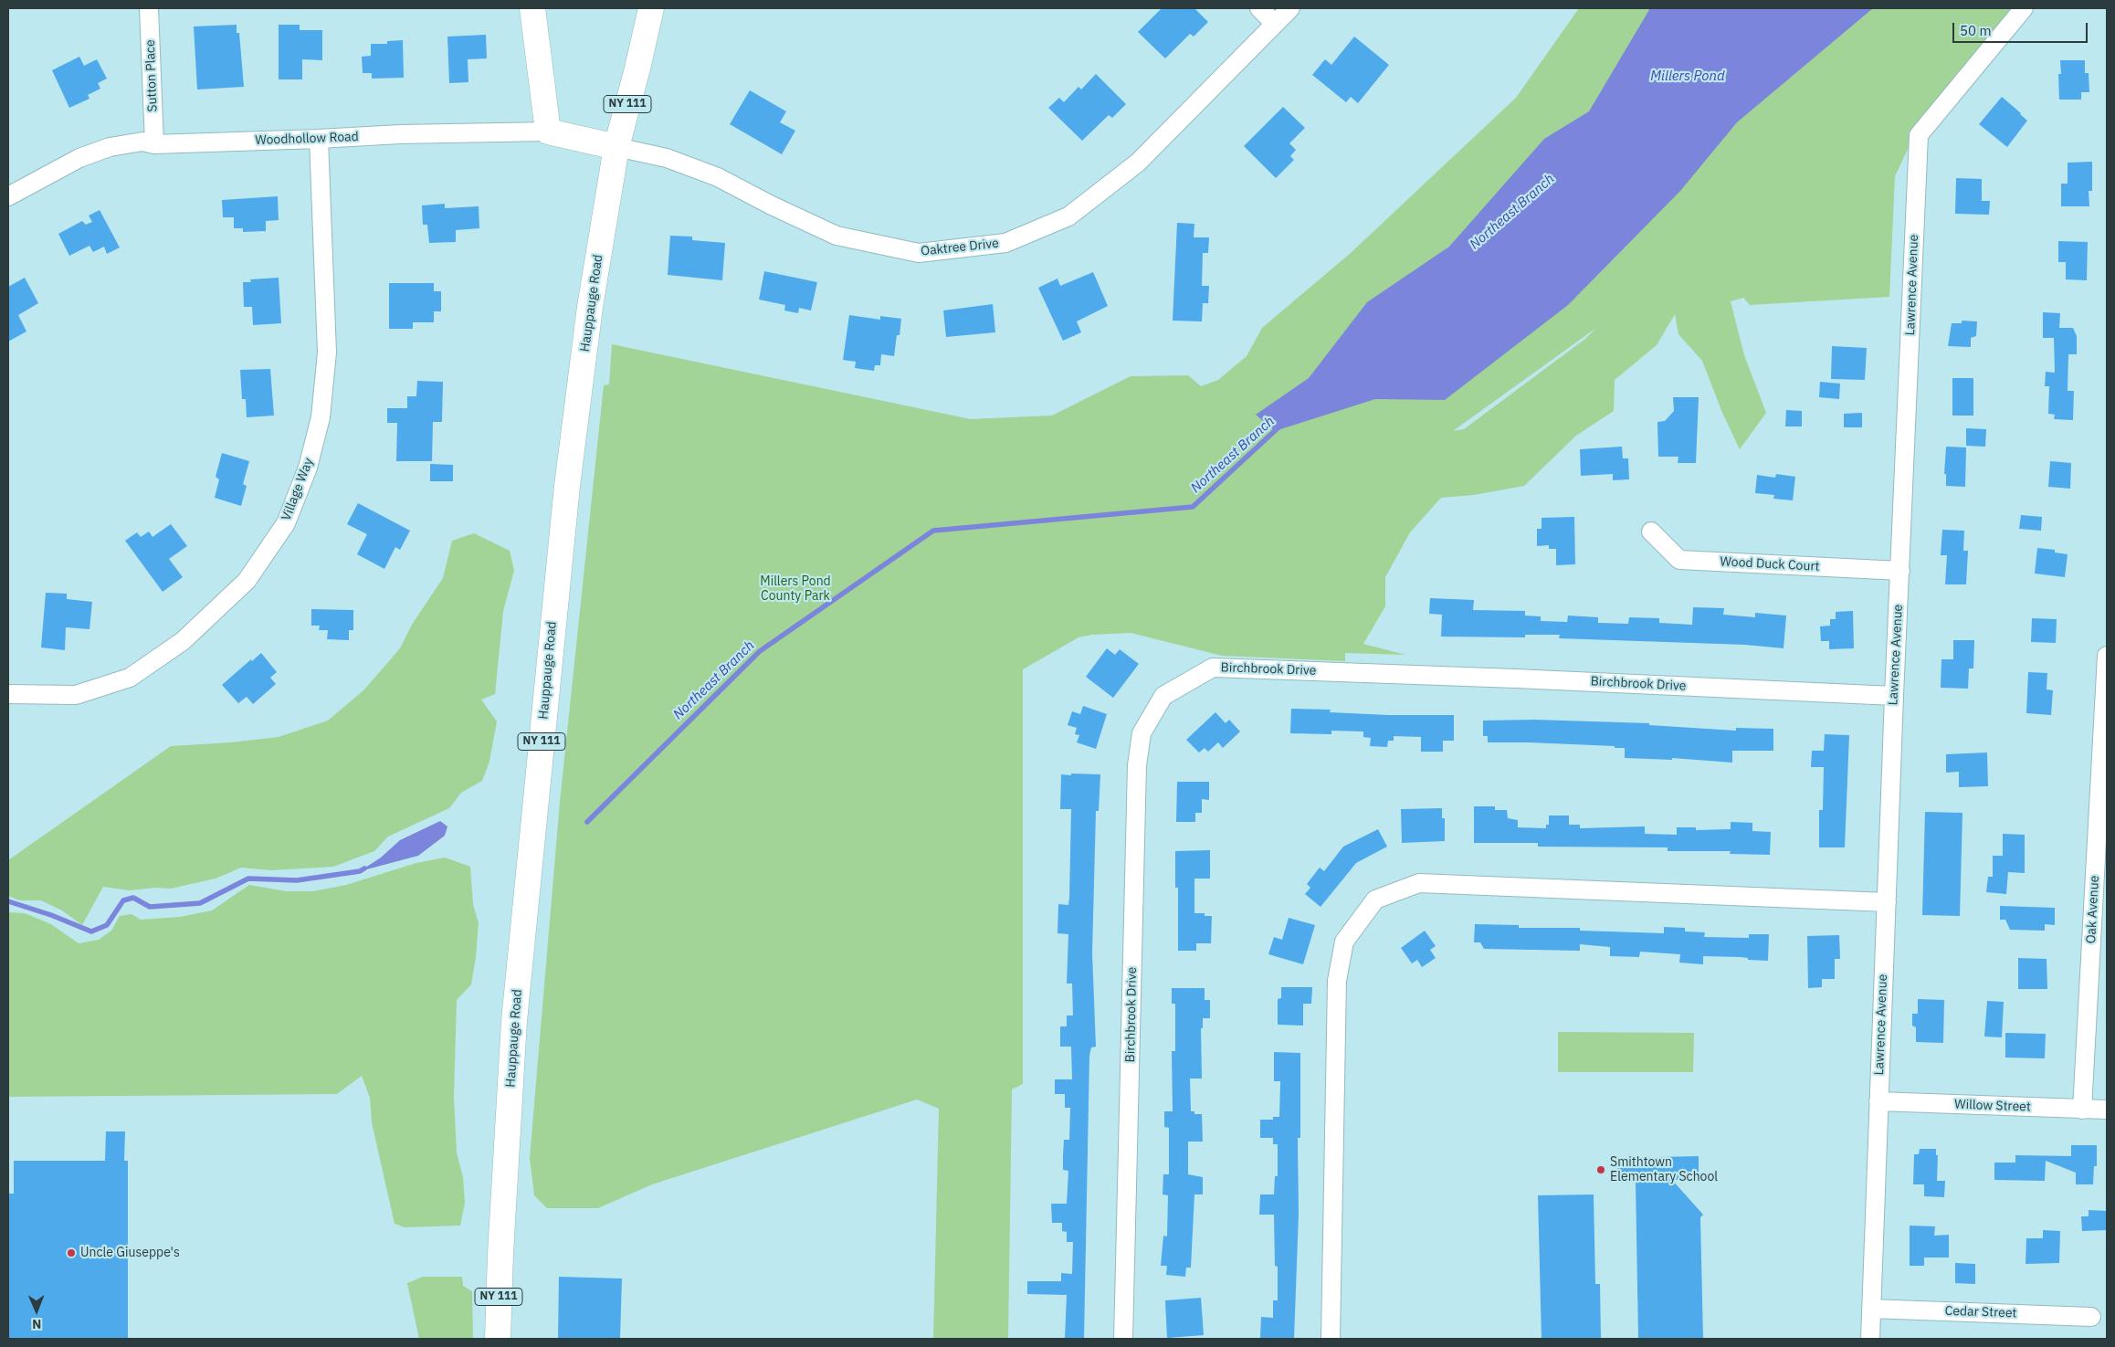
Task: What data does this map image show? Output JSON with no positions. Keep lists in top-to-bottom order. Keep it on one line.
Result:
{"streets":{"main road":["NY 111","Woodhollow Road","Hauppauge Road"],"street":["Sutton Place","Oaktree Drive","Lawrence Avenue","Village Way","Wood Duck Court","Birchbrook Drive","Oak Avenue","Willow Street","Cedar Street"]},"crossings":[["Sutton Place","Woodhollow Road"],["Woodhollow Road","Oaktree Drive"],["Woodhollow Road","Hauppauge Road"],["Woodhollow Road","Village Way"],["Oaktree Drive","Hauppauge Road"],["Lawrence Avenue","Wood Duck Court"],["Lawrence Avenue","Birchbrook Drive"],["Lawrence Avenue","Willow Street"],["Lawrence Avenue","Cedar Street"],["Oak Avenue","Willow Street"]],"water":["Millers Pond","Northeast Branch"],"parks":["Millers Pond County Park"],"places":["Smithtown Elementary School","Uncle Giuseppe's"],"scale_bar":"50 m","north":"bottom"}
